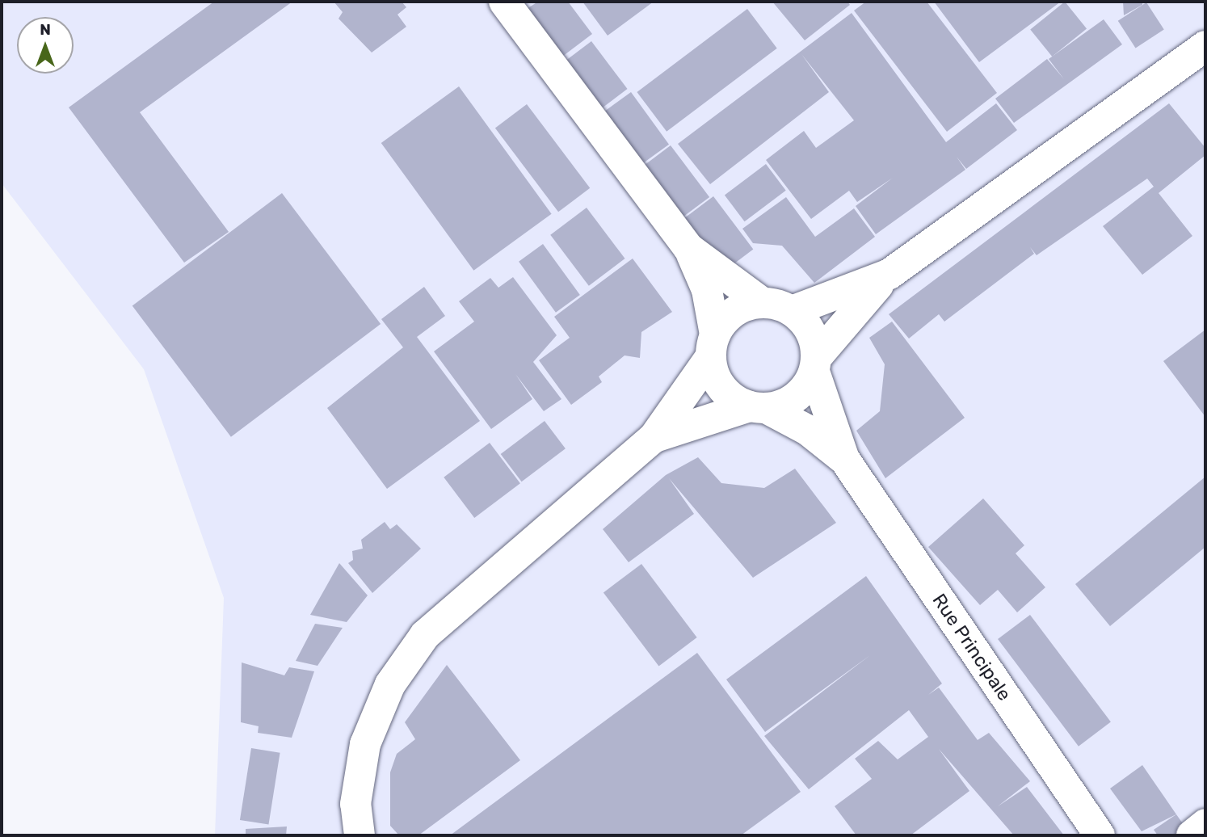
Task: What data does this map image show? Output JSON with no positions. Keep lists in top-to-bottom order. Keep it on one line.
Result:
{"streets":{"street":["Rue Principale"]},"north":"top"}
